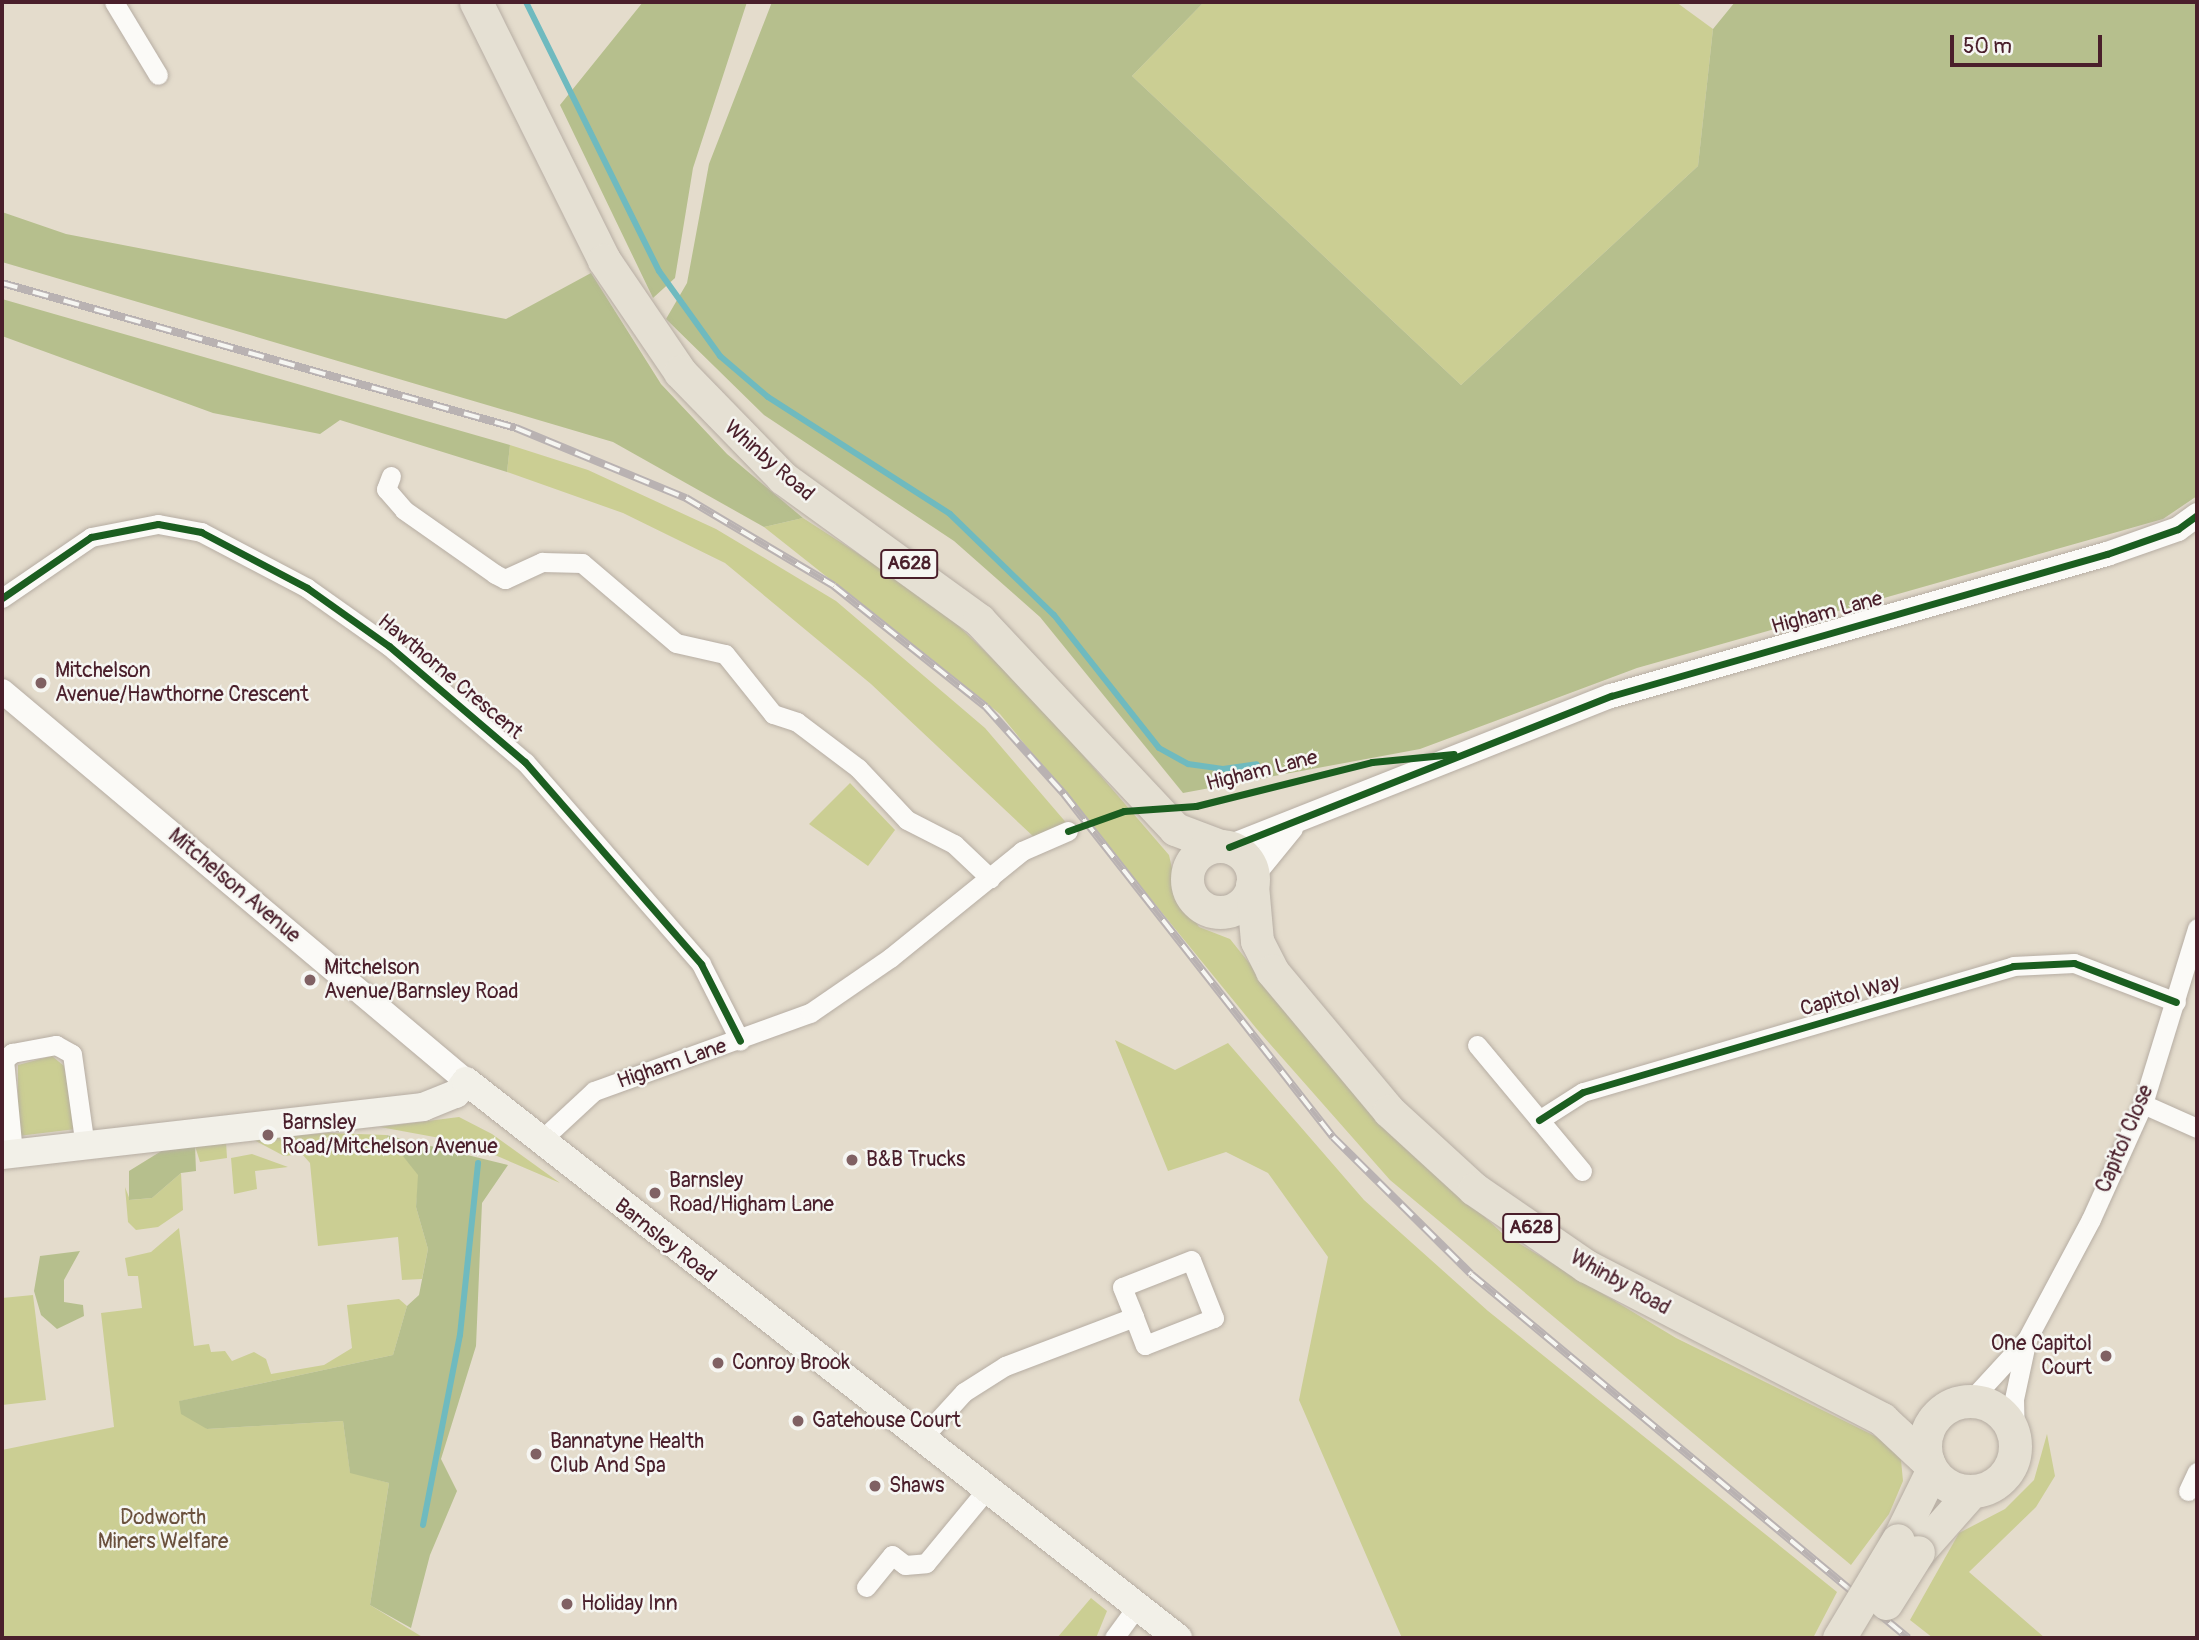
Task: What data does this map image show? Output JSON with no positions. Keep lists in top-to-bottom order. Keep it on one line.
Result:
{"streets":{"highway":["Whinby Road","A628"],"main road":["Barnsley Road"],"street":["Higham Lane","Hawthorne Crescent","Mitchelson Avenue","Capitol Way","Capitol Close"]},"crossings":[["Whinby Road","Higham Lane"],["Whinby Road","Capitol Close"],["Higham Lane","Hawthorne Crescent"],["Higham Lane","Barnsley Road"],["Mitchelson Avenue","Barnsley Road"],["Capitol Way","Capitol Close"]],"parks":["Dodworth Miners Welfare"],"places":["Mitchelson Avenue/Hawthorne Crescent","Mitchelson Avenue/Barnsley Road","Barnsley Road/Mitchelson Avenue","B&B Trucks","Barnsley Road/Higham Lane","One Capitol Court","Conroy Brook","Gatehouse Court","Bannatyne Health Club And Spa","Shaws","Holiday Inn"],"scale_bar":"50 m"}
